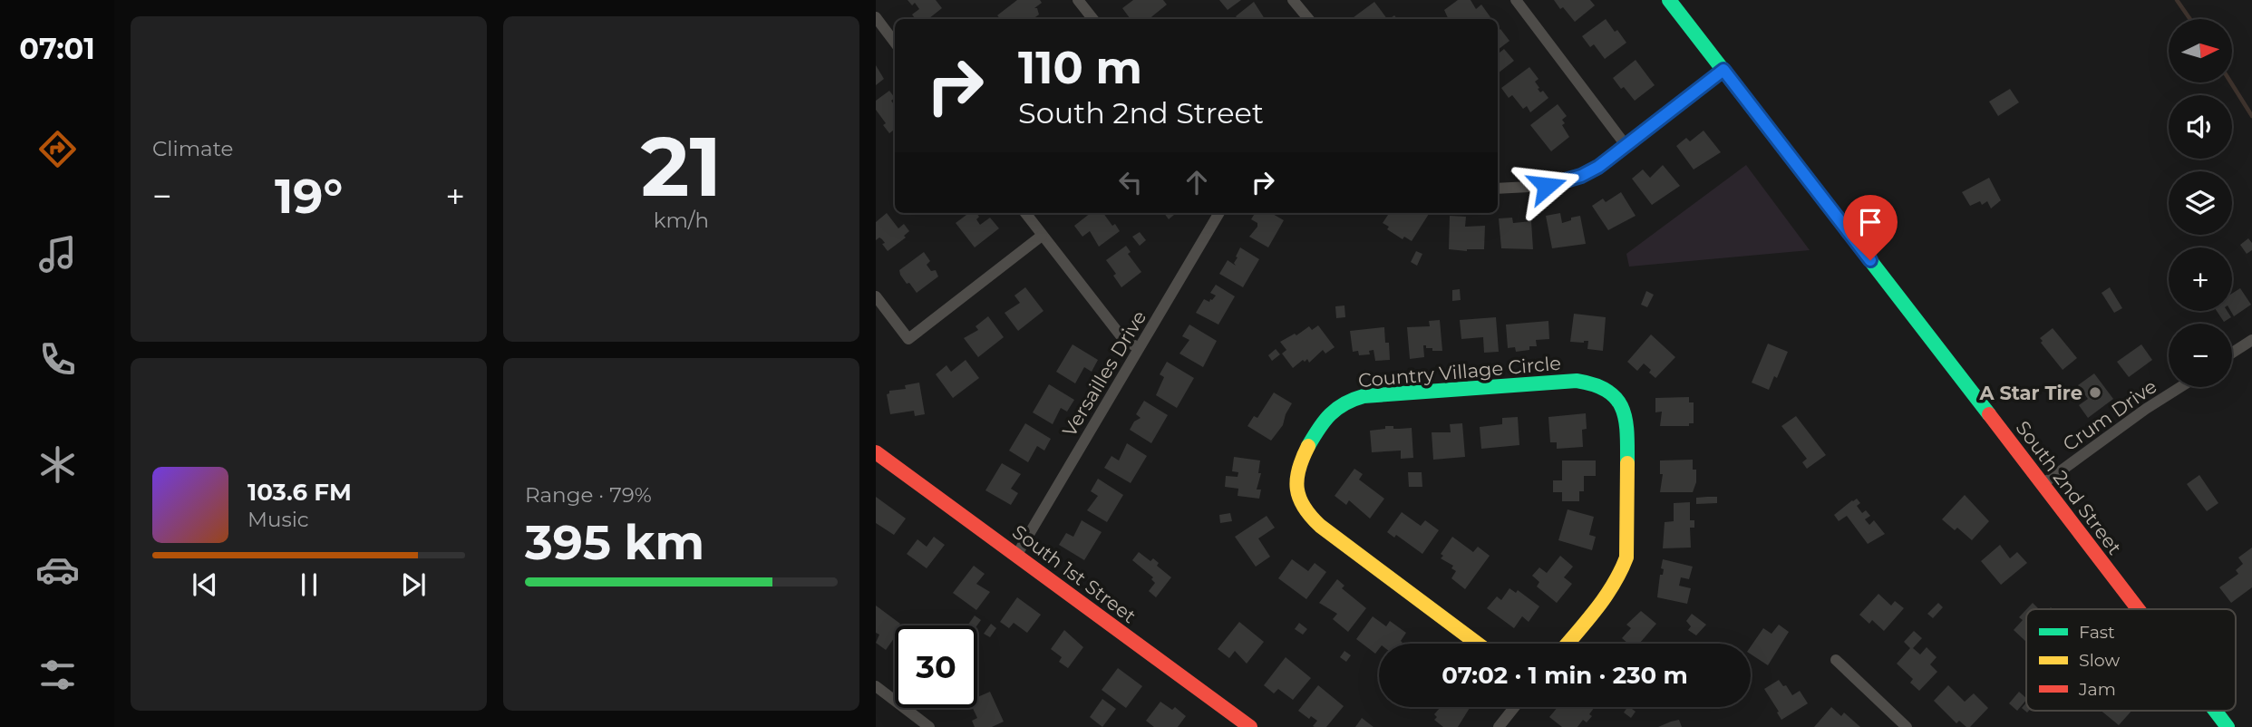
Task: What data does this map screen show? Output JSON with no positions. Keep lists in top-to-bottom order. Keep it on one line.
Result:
{"streets":{"street":["Country Village Circle","Versailles Drive","Crum Drive","South 2nd Street","South 1st Street"]},"crossings":[["Versailles Drive","South 1st Street"],["Crum Drive","South 2nd Street"]],"places":["A Star Tire"],"legend":["Fast","Slow","Jam"],"north":"right","page":{"tabs":"07:01","tile":["Climate",["21","km/h"],["Range · 79%","395 km"]],"map_buttons":["+","−"],"turn":["110 m","South 2nd Street"],"heat":["−","19°","+"],"song":["103.6 FM","Music"],"limit":"30","trip":"07:02 · 1 min · 230 m"}}
